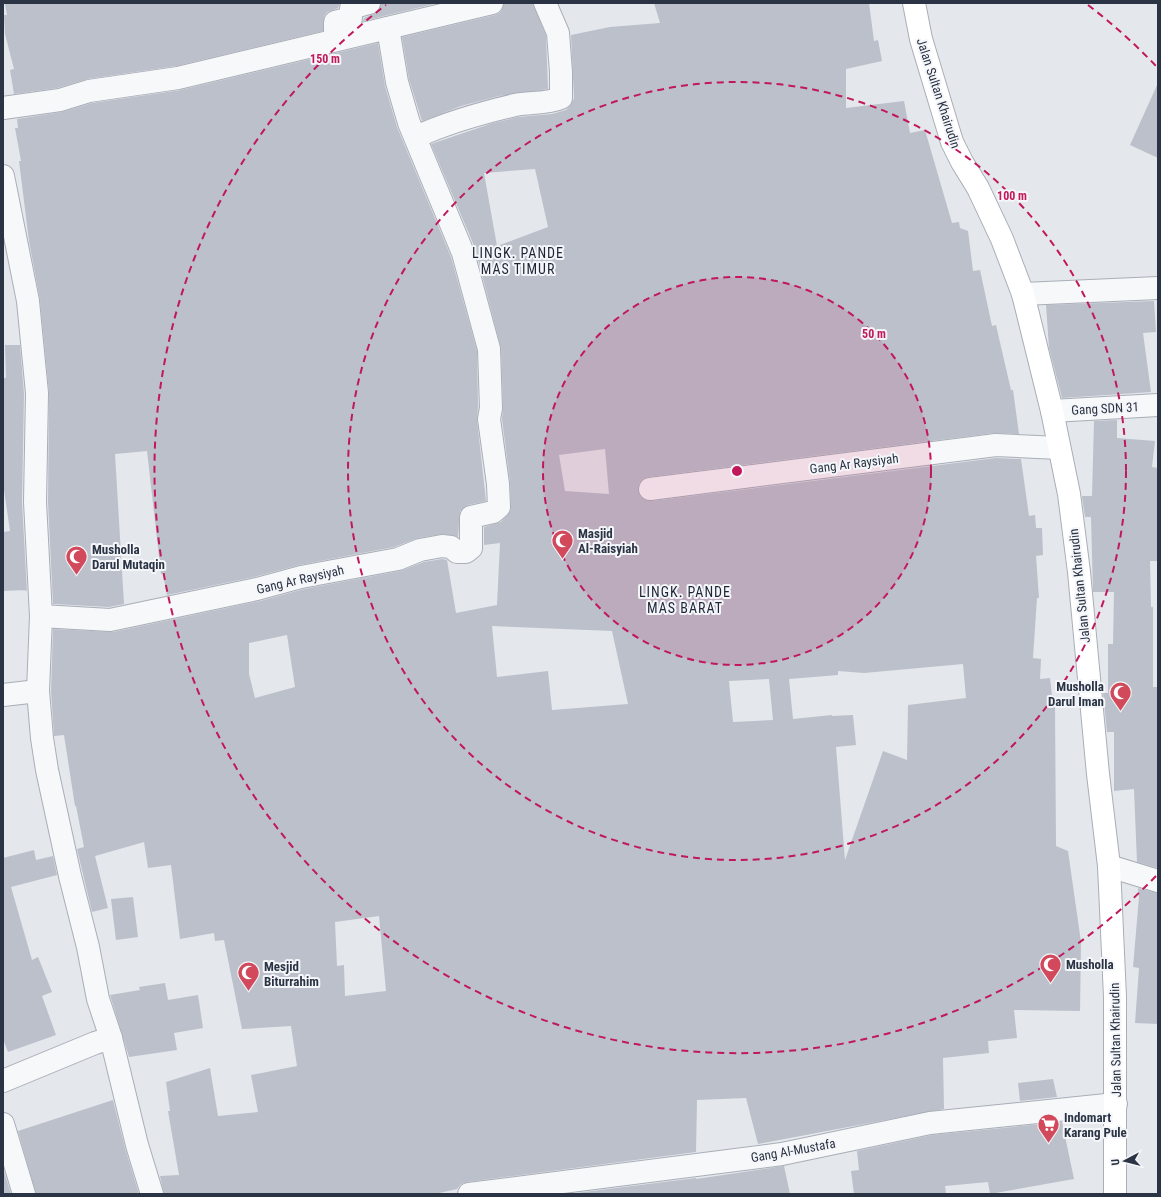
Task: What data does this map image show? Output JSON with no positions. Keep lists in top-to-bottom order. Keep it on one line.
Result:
{"streets":{"main road":["Jalan Sultan Khairudin"],"street":["Gang SDN 31","Gang Ar Raysiyah","Gang Al-Mustafa"]},"crossings":[["Jalan Sultan Khairudin","Gang SDN 31"],["Jalan Sultan Khairudin","Gang Ar Raysiyah"],["Jalan Sultan Khairudin","Gang Al-Mustafa"]],"districts":["LINGK. PANDE MAS TIMUR","LINGK. PANDE MAS BARAT"],"places":{"mosque":["Masjid Al-Raisyiah","Musholla Darul Mutaqin","Musholla Darul Iman","Musholla","Mesjid Biturrahim"],"supermarket":["Indomart Karang Pule"]},"north":"left","rings":["150 m","100 m","50 m"]}
